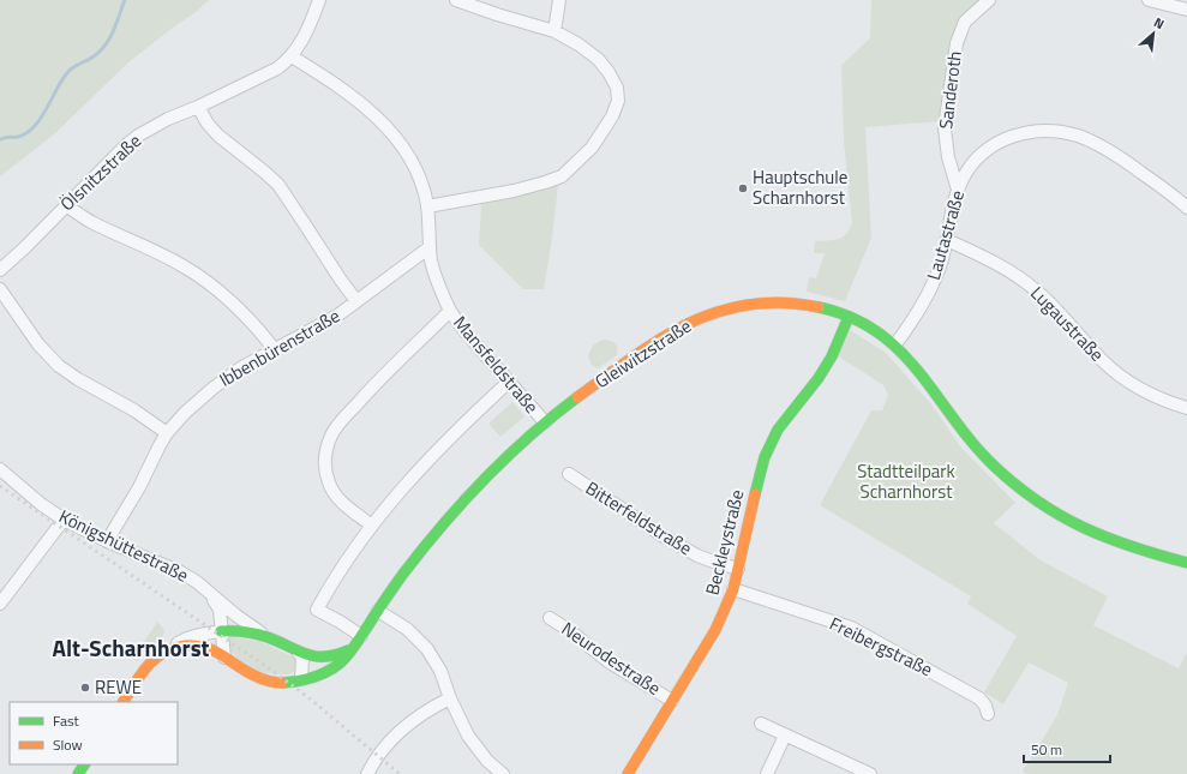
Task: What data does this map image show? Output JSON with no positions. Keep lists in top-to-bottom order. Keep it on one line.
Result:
{"streets":{"street":["Sanderoth","Ölsnitzstraße","Lautastraße","Lugaustraße","Ibbenbürenstraße","Gleiwitzstraße","Mansfeldstraße","Bitterfeldstraße","Beckleystraße","Königshüttestraße","Freibergstraße","Neurodestraße"]},"crossings":[["Sanderoth","Lautastraße"],["Ölsnitzstraße","Mansfeldstraße"],["Lautastraße","Lugaustraße"],["Lautastraße","Gleiwitzstraße"],["Ibbenbürenstraße","Mansfeldstraße"],["Ibbenbürenstraße","Königshüttestraße"],["Gleiwitzstraße","Mansfeldstraße"],["Gleiwitzstraße","Beckleystraße"],["Gleiwitzstraße","Königshüttestraße"],["Bitterfeldstraße","Beckleystraße"],["Beckleystraße","Freibergstraße"],["Beckleystraße","Neurodestraße"]],"districts":["Alt-Scharnhorst"],"parks":["Stadtteilpark Scharnhorst"],"places":["Hauptschule Scharnhorst","REWE"],"legend":["Fast","Slow"],"scale_bar":"50 m","north":"top right"}
